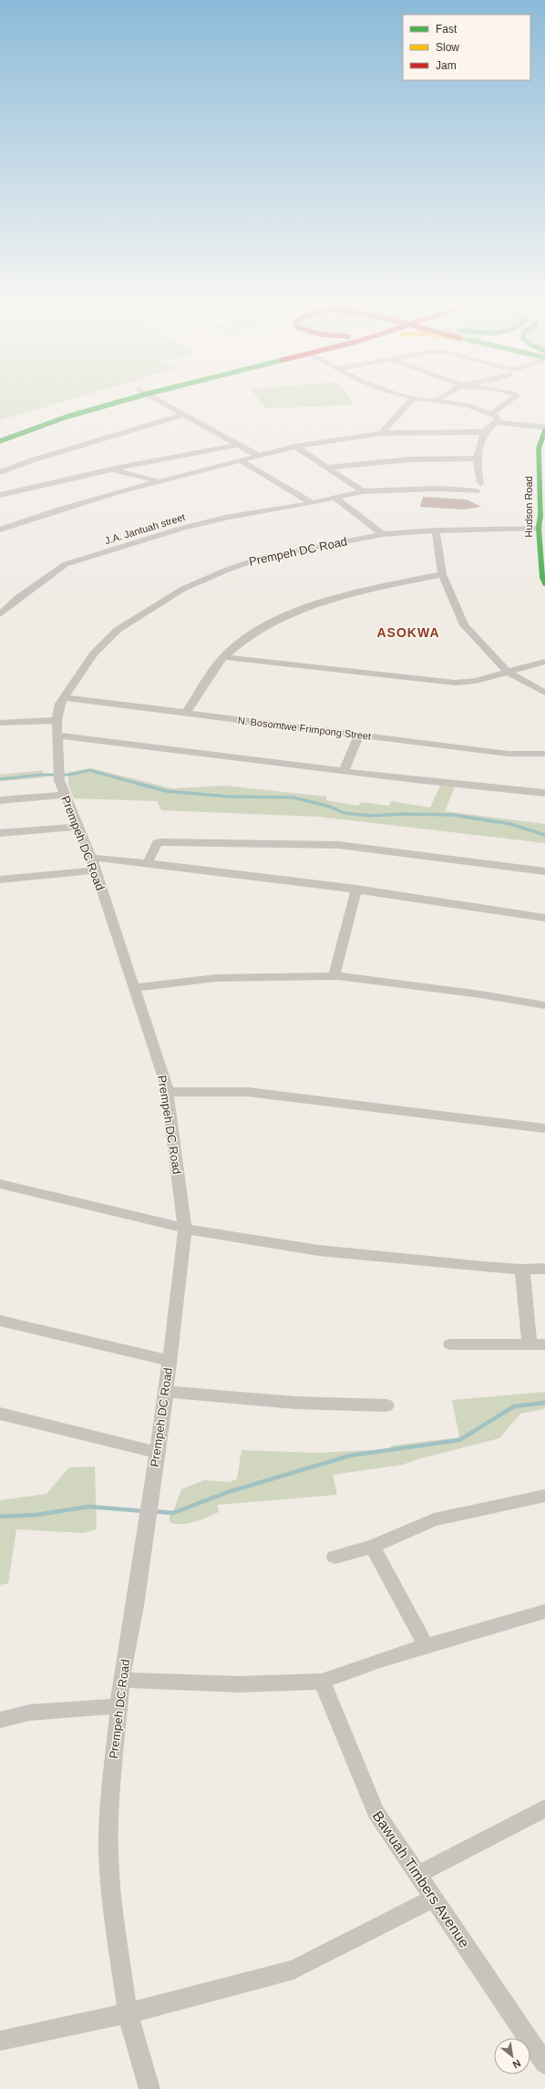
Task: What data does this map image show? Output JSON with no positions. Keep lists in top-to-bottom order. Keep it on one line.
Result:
{"streets":{"main road":["Hudson Road"],"street":["J.A. Jantuah street","Prempeh DC Road","N. Bosomtwe Frimpong Street","Bawuah Timbers Avenue"]},"crossings":[["Hudson Road","Prempeh DC Road"],["Prempeh DC Road","N. Bosomtwe Frimpong Street"]],"districts":["ASOKWA"],"legend":["Fast","Slow","Jam"],"north":"bottom right"}
